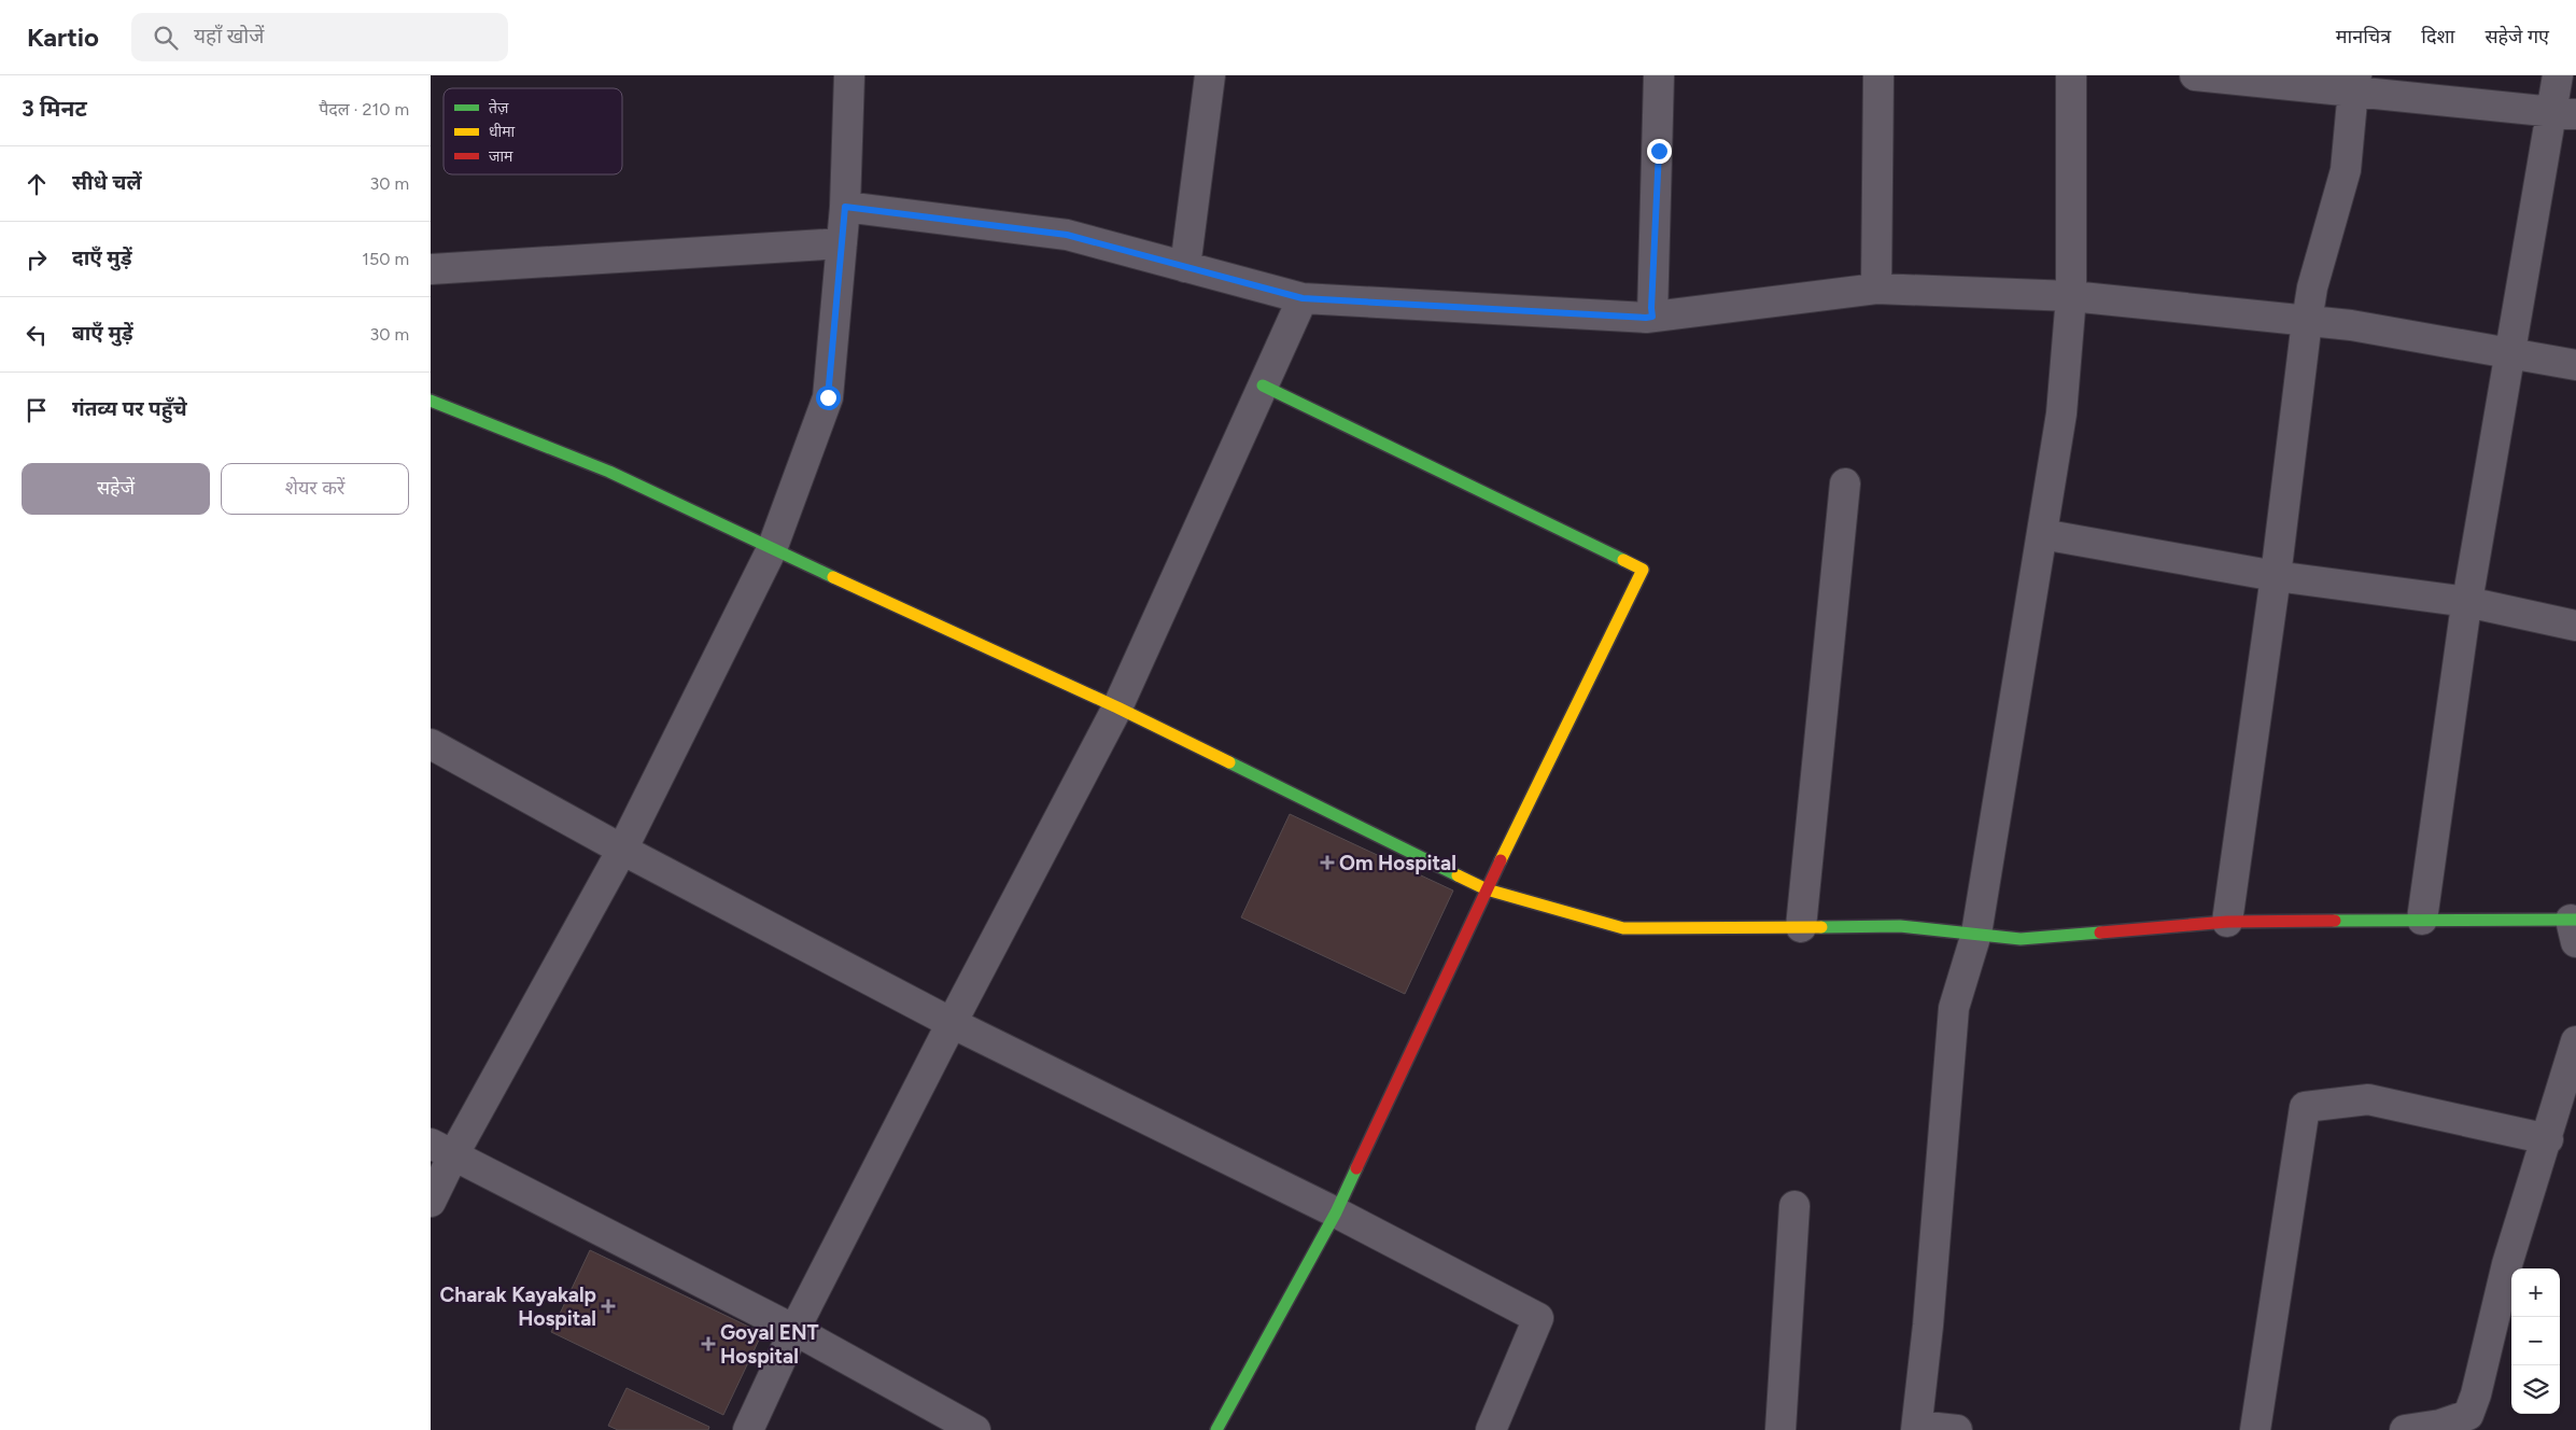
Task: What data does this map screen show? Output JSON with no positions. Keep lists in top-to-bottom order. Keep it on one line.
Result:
{"places":{"health":["Om Hospital","Charak Kayakalp Hospital","Goyal ENT Hospital"]},"legend":["तेज़","धीमा","जाम"],"page":{"header":"Kartio","search":"यहाँ खोजें","nav":["मानचित्र","दिशा","सहेजे गए"],"heading":["3 मिनट","पैदल · 210 m"],"list":[["सीधे चलें","30 m"],["दाएँ मुड़ें","150 m"],["बाएँ मुड़ें","30 m"],"गंतव्य पर पहुँचे"],"buttons":["सहेजें","शेयर करें"],"map_buttons":["+","−"]}}
